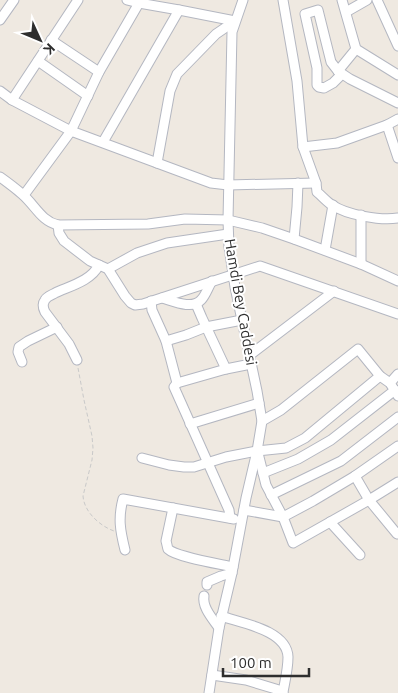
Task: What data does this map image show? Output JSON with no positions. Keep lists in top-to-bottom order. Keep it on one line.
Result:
{"streets":{"street":["Hamdi Bey Caddesi"]},"scale_bar":"100 m","north":"bottom right"}
